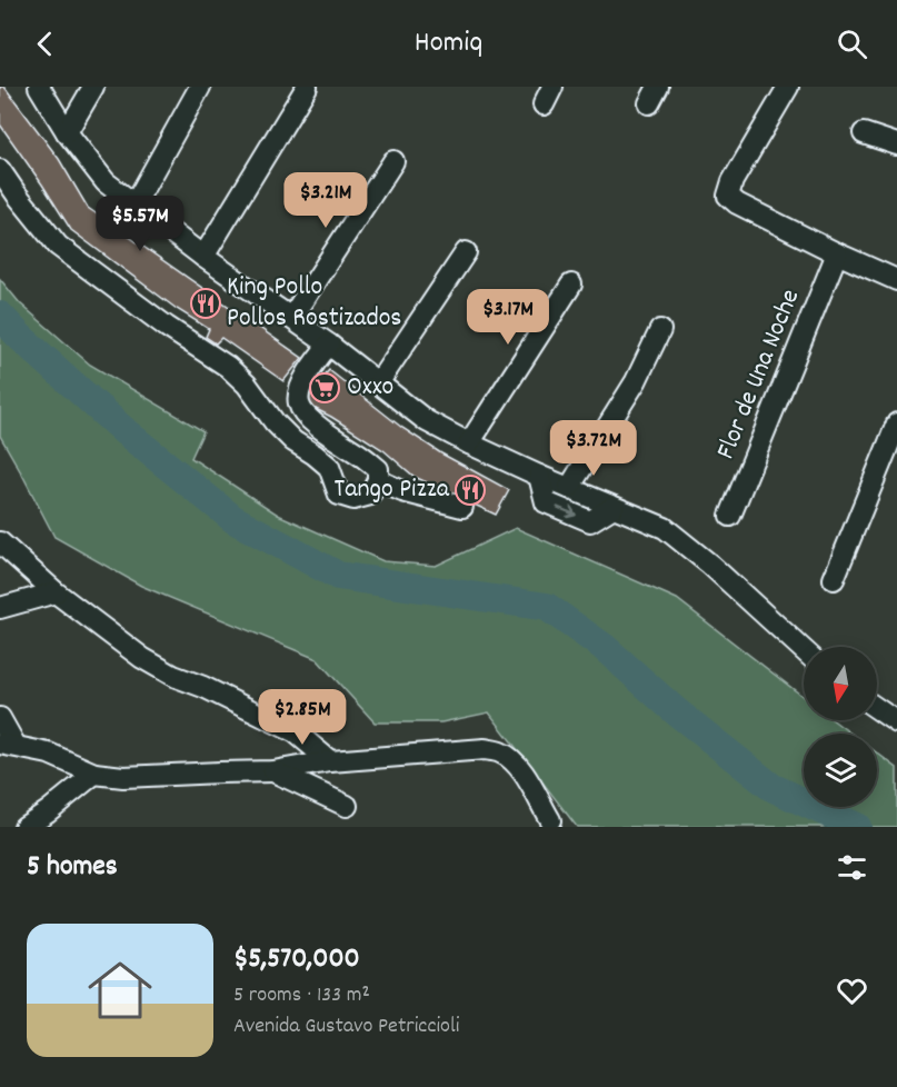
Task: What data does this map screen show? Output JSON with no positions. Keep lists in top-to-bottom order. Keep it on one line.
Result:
{"streets":{"street":["Flor de Una Noche"]},"places":{"restaurant":["King Pollo Pollos Rostizados","Tango Pizza"],"supermarket":["Oxxo"]},"north":"bottom","page":{"header":"Homiq","price":["$3.21M","$5.57M","$3.17M","$3.72M","$2.85M"],"heading":"5 homes","list":[{"name":"$5,570,000","note":"5 rooms · 133 m² · Avenida Gustavo Petriccioli"}]}}
